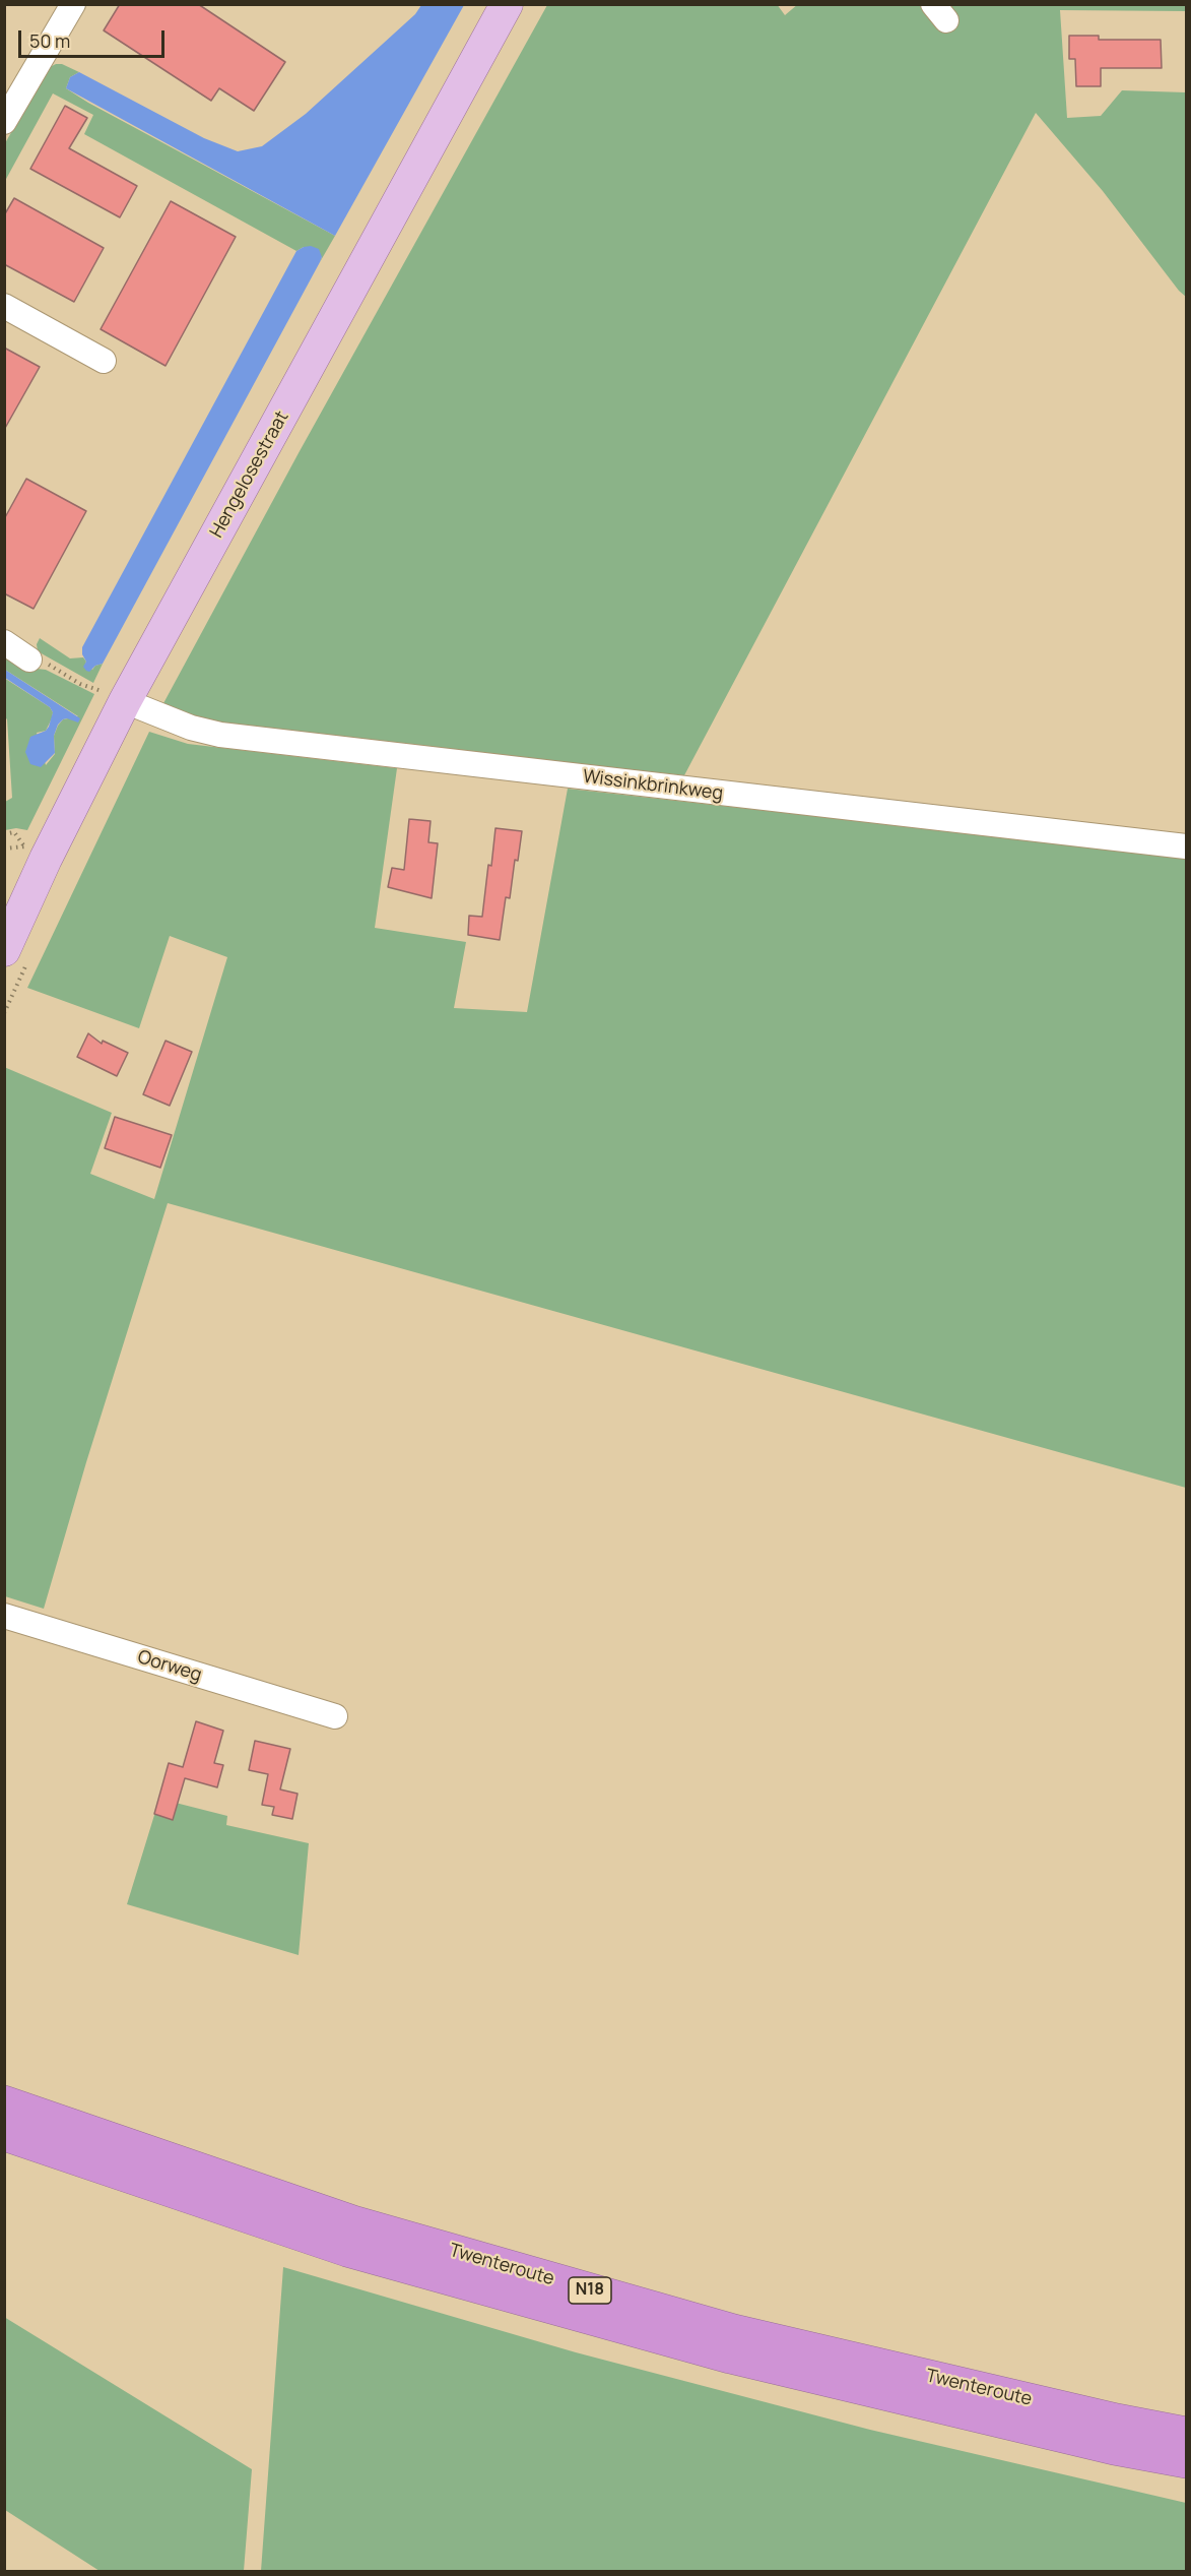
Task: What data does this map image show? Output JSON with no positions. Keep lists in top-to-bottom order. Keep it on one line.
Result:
{"streets":{"highway":["Twenteroute","N18"],"main road":["Hengelosestraat"],"street":["Wissinkbrinkweg","Oorweg"]},"crossings":[["Hengelosestraat","Wissinkbrinkweg"]],"scale_bar":"50 m"}
